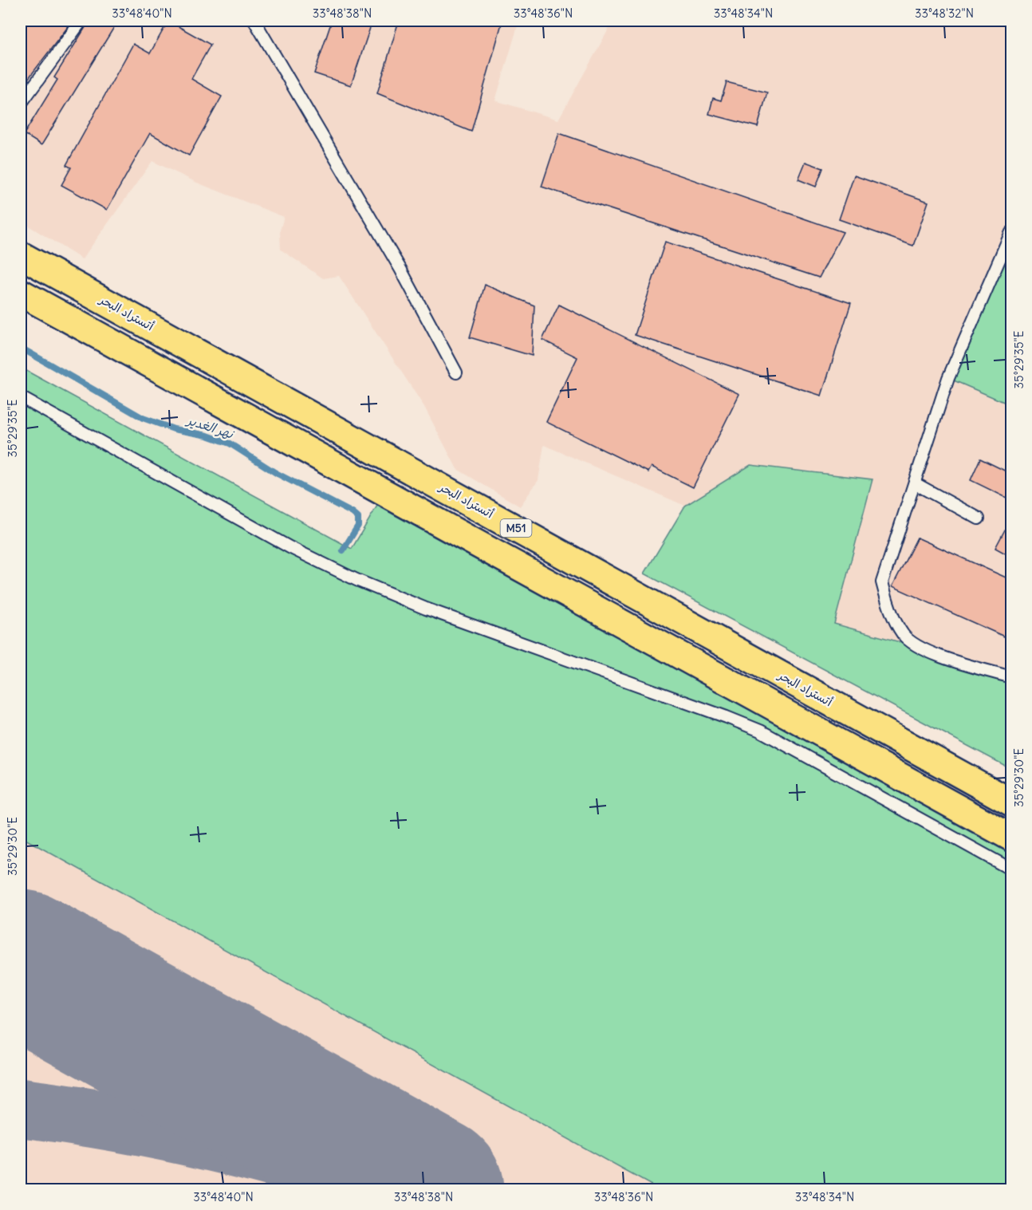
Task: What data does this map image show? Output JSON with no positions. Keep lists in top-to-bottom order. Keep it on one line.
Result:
{"streets":{"highway":["أتستراد البحر","M51"]},"water":["نهر الغدير"],"coordinates":["33°48'40\"N","33°48'38\"N","33°48'36\"N","33°48'34\"N","33°48'32\"N","35°29'35\"E","35°29'30\"E"]}
